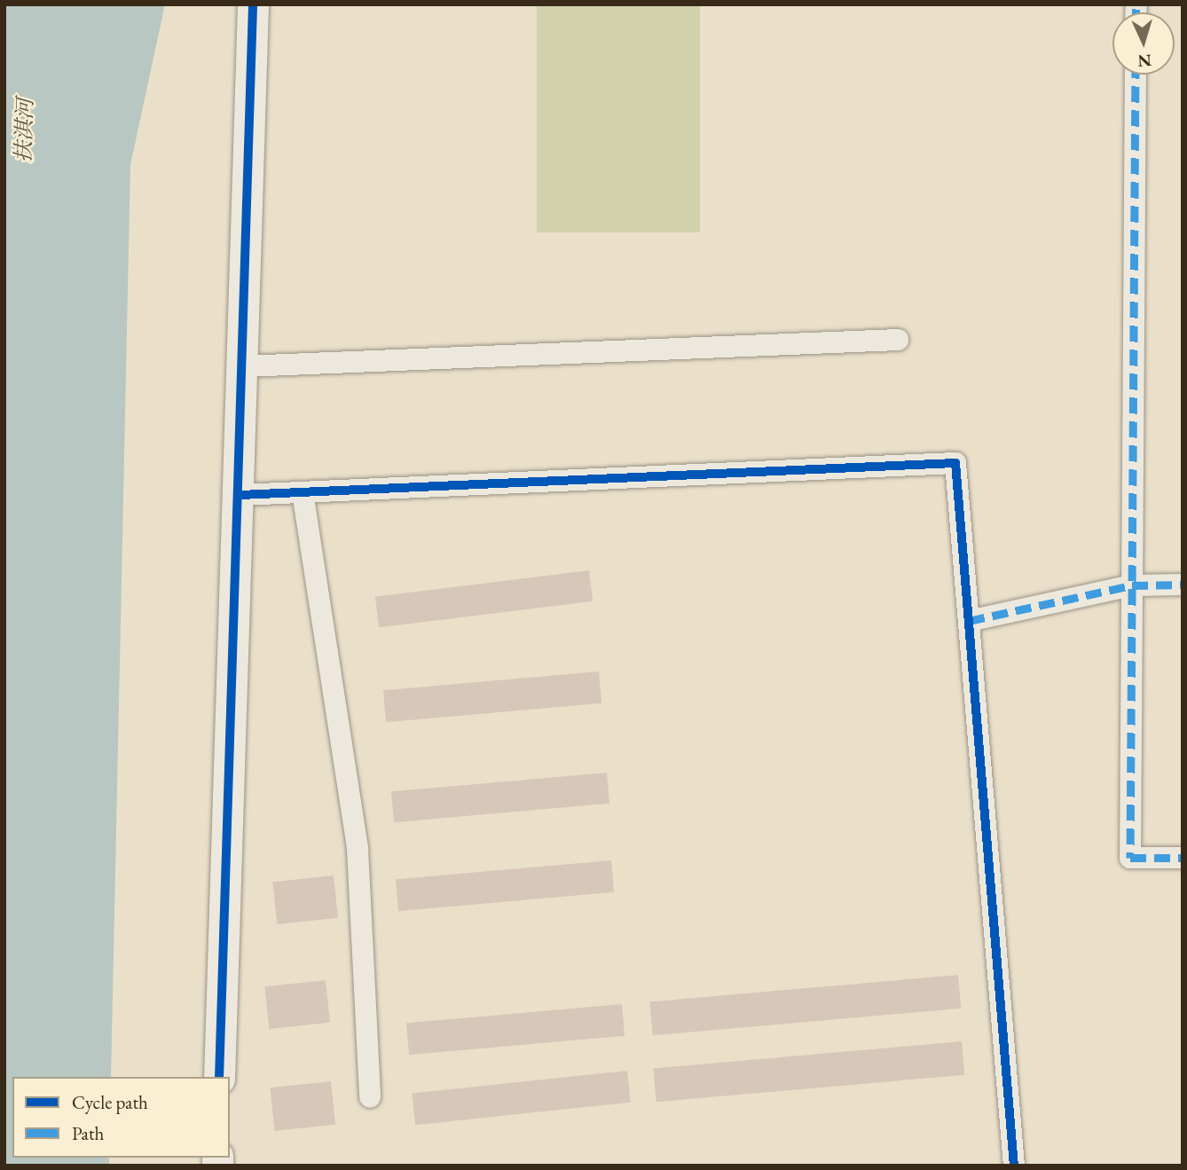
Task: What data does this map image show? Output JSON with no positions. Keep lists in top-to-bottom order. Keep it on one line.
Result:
{"water":["扶淇河"],"legend":["Cycle path","Path"],"north":"bottom"}
